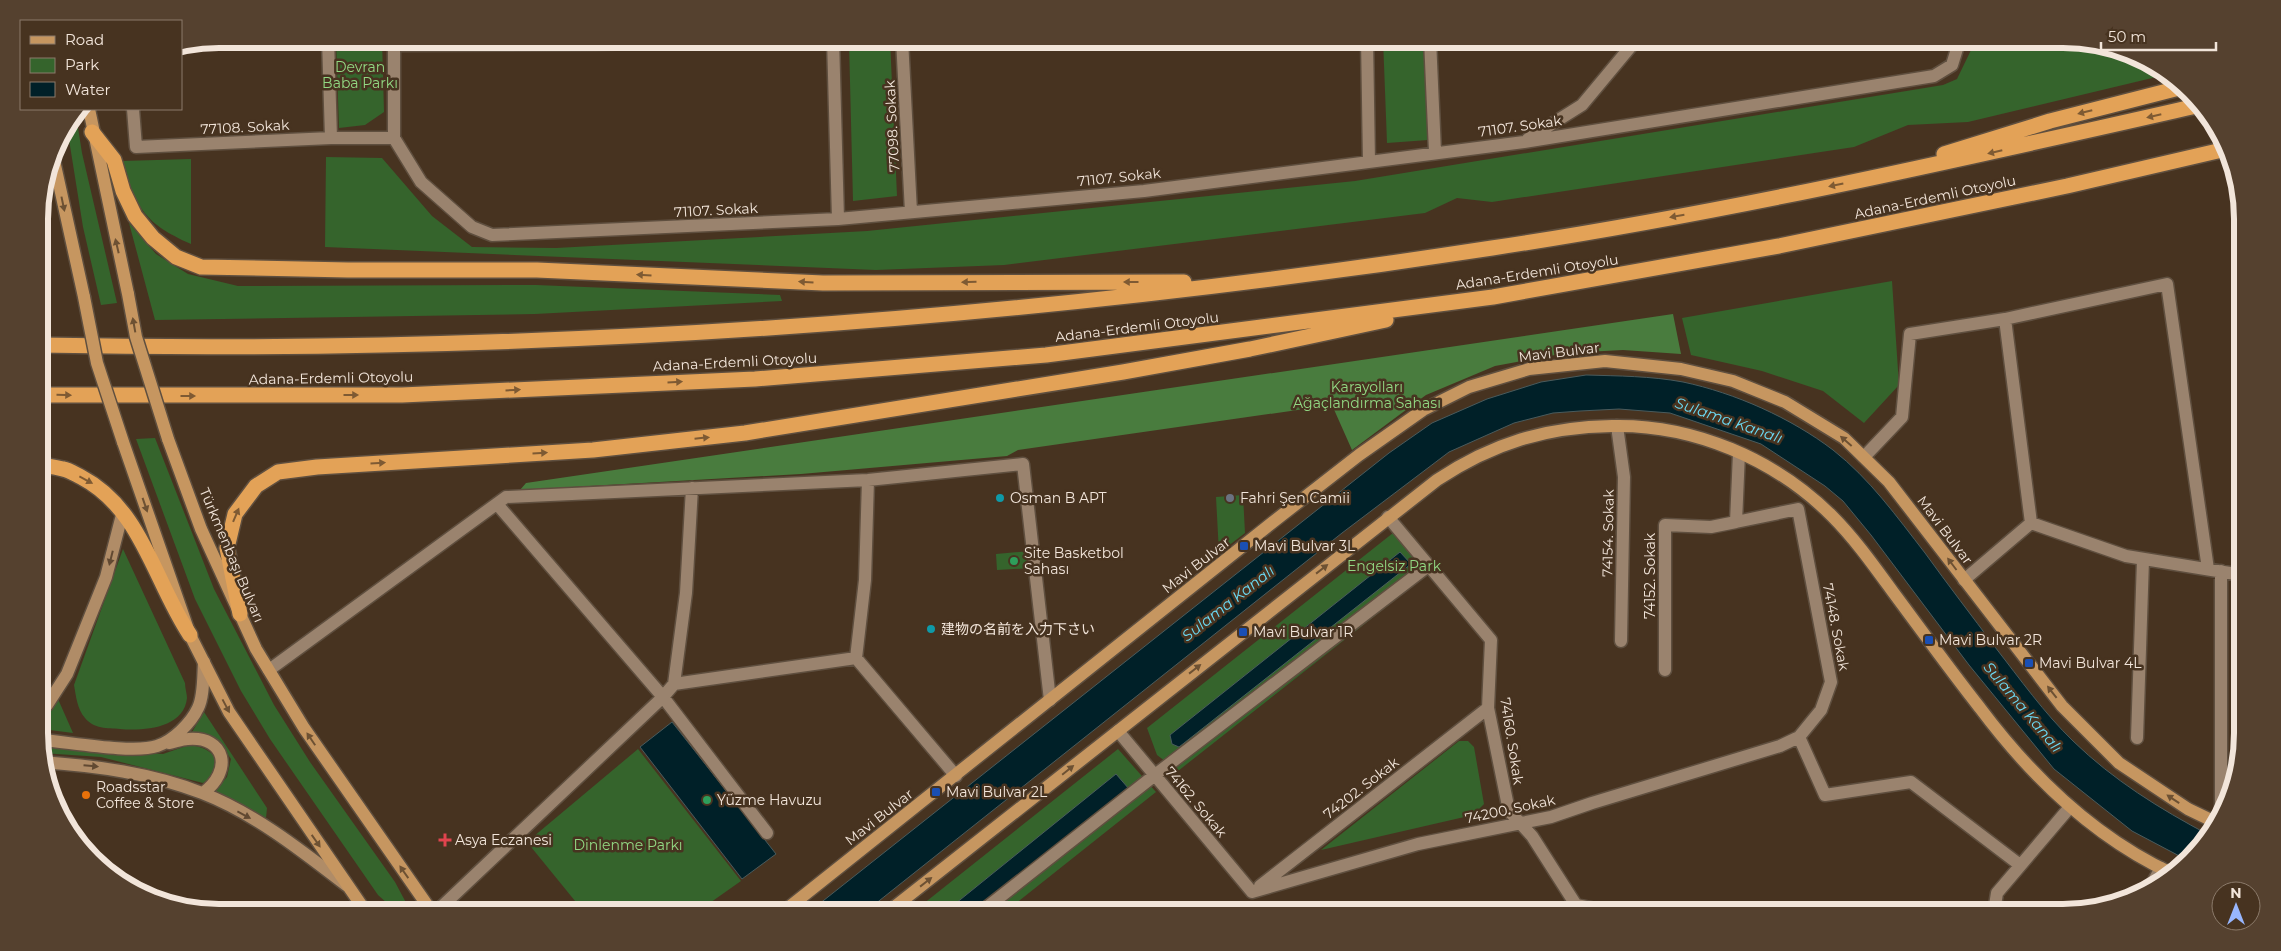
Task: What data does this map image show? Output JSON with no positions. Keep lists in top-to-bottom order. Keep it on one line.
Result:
{"streets":{"highway":["Adana-Erdemli Otoyolu"],"main road":["Mavi Bulvar","Türkmenbaşı Bulvarı"],"street":["77098. Sokak","71107. Sokak","77108. Sokak","74154. Sokak","74152. Sokak","74148. Sokak","74160. Sokak","74202. Sokak","74162. Sokak","74200. Sokak"]},"crossings":[["77098. Sokak","71107. Sokak"],["71107. Sokak","77108. Sokak"],["74152. Sokak","74148. Sokak"],["74148. Sokak","74200. Sokak"],["74160. Sokak","74202. Sokak"],["74160. Sokak","74200. Sokak"],["74202. Sokak","74162. Sokak"],["74202. Sokak","74200. Sokak"],["74162. Sokak","74200. Sokak"]],"one_way":["Mavi Bulvar"],"water":["Sulama Kanalı"],"parks":["Devran Baba Parkı","Karayolları Ağaçlandırma Sahası","Engelsiz Park","Dinlenme Parkı"],"places":{"other":["Osman B APT","Fahri Şen Camii","Site Basketbol Sahası","建物の名前を入力下さい","Roadsstar Coffee & Store","Yüzme Havuzu"],"transit":["Mavi Bulvar 3L","Mavi Bulvar 1R","Mavi Bulvar 2R","Mavi Bulvar 4L","Mavi Bulvar 2L"],"health":["Asya Eczanesi"]},"legend":["Road","Park","Water"],"scale_bar":"50 m","north":"top"}
